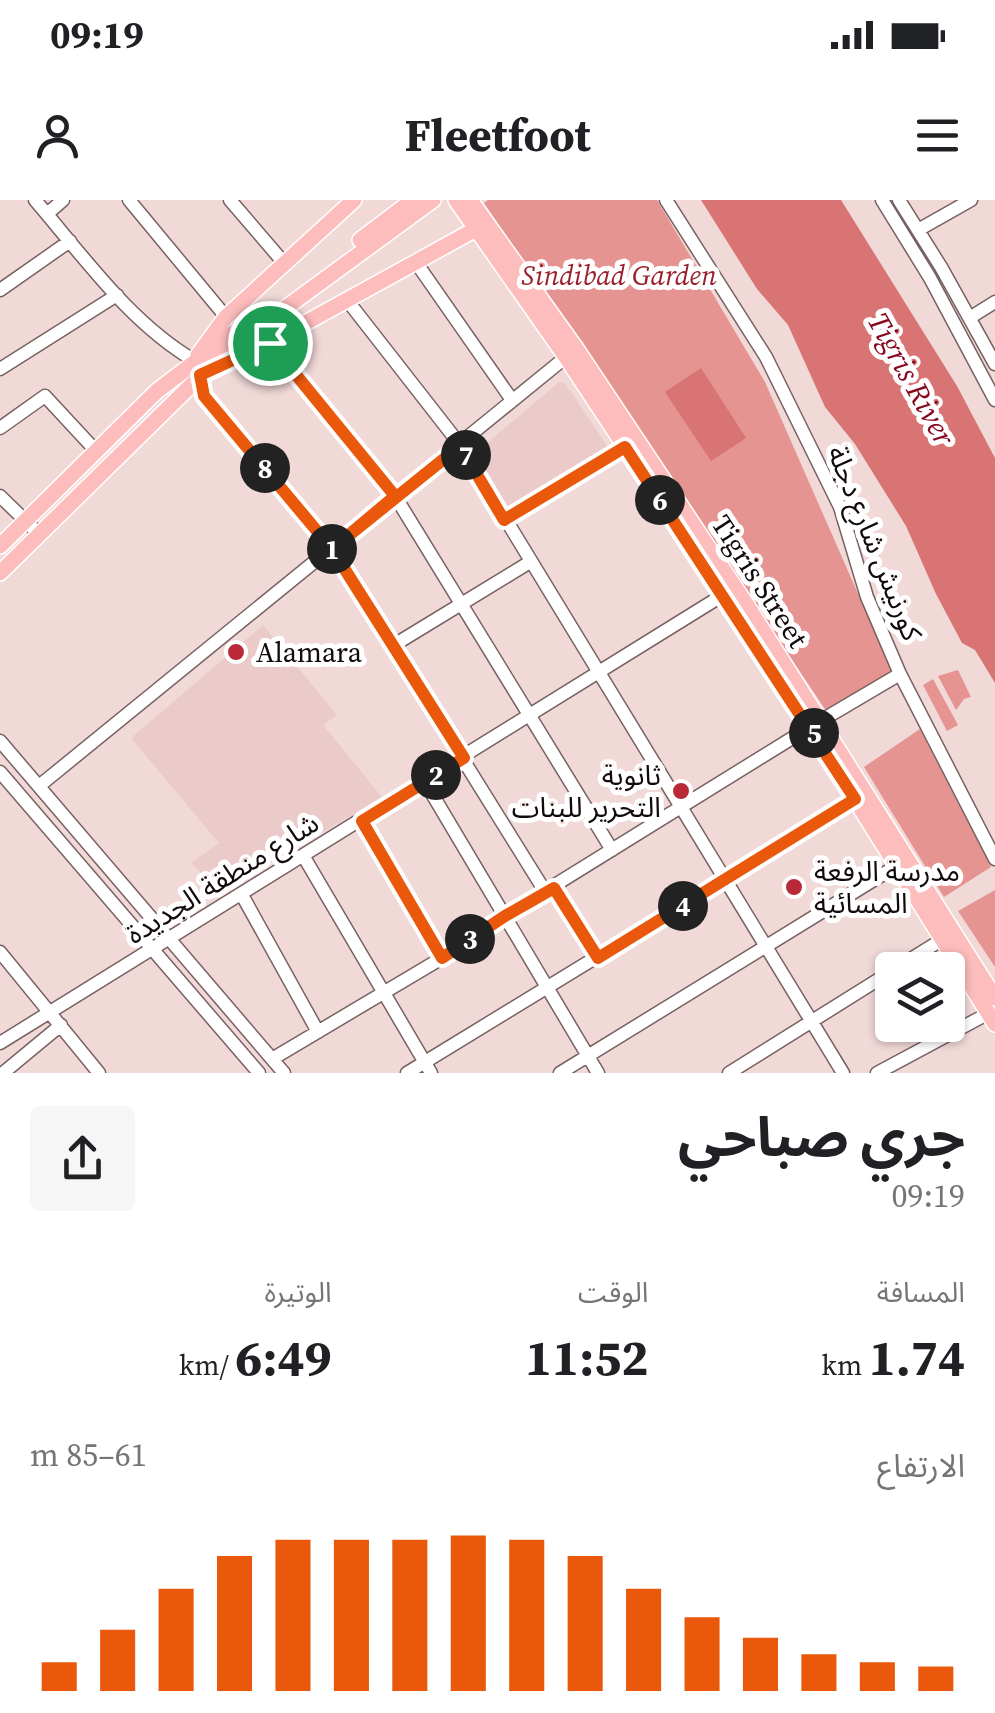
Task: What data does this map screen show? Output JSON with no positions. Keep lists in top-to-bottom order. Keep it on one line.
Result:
{"streets":{"main road":["Tigris Street"],"street":["كورنيش شارع دجلة","شارع منطقة الجديدة"]},"crossings":[["Tigris Street","شارع منطقة الجديدة"]],"water":["Tigris River"],"parks":["Sindibad Garden"],"places":["Alamara","ثانوية التحرير للبنات","مدرسة الرفعة المسائية"],"page":{"status":"09:19","header":"Fleetfoot","pins":["7","8","6","1","5","2","4","3"],"heading":["جري صباحي","09:19"],"stats":[["المسافة","1.74 km"],["الوقت","11:52"],["الوتيرة","6:49 /km"]],"chart":["الارتفاع","61–85 m"]}}
